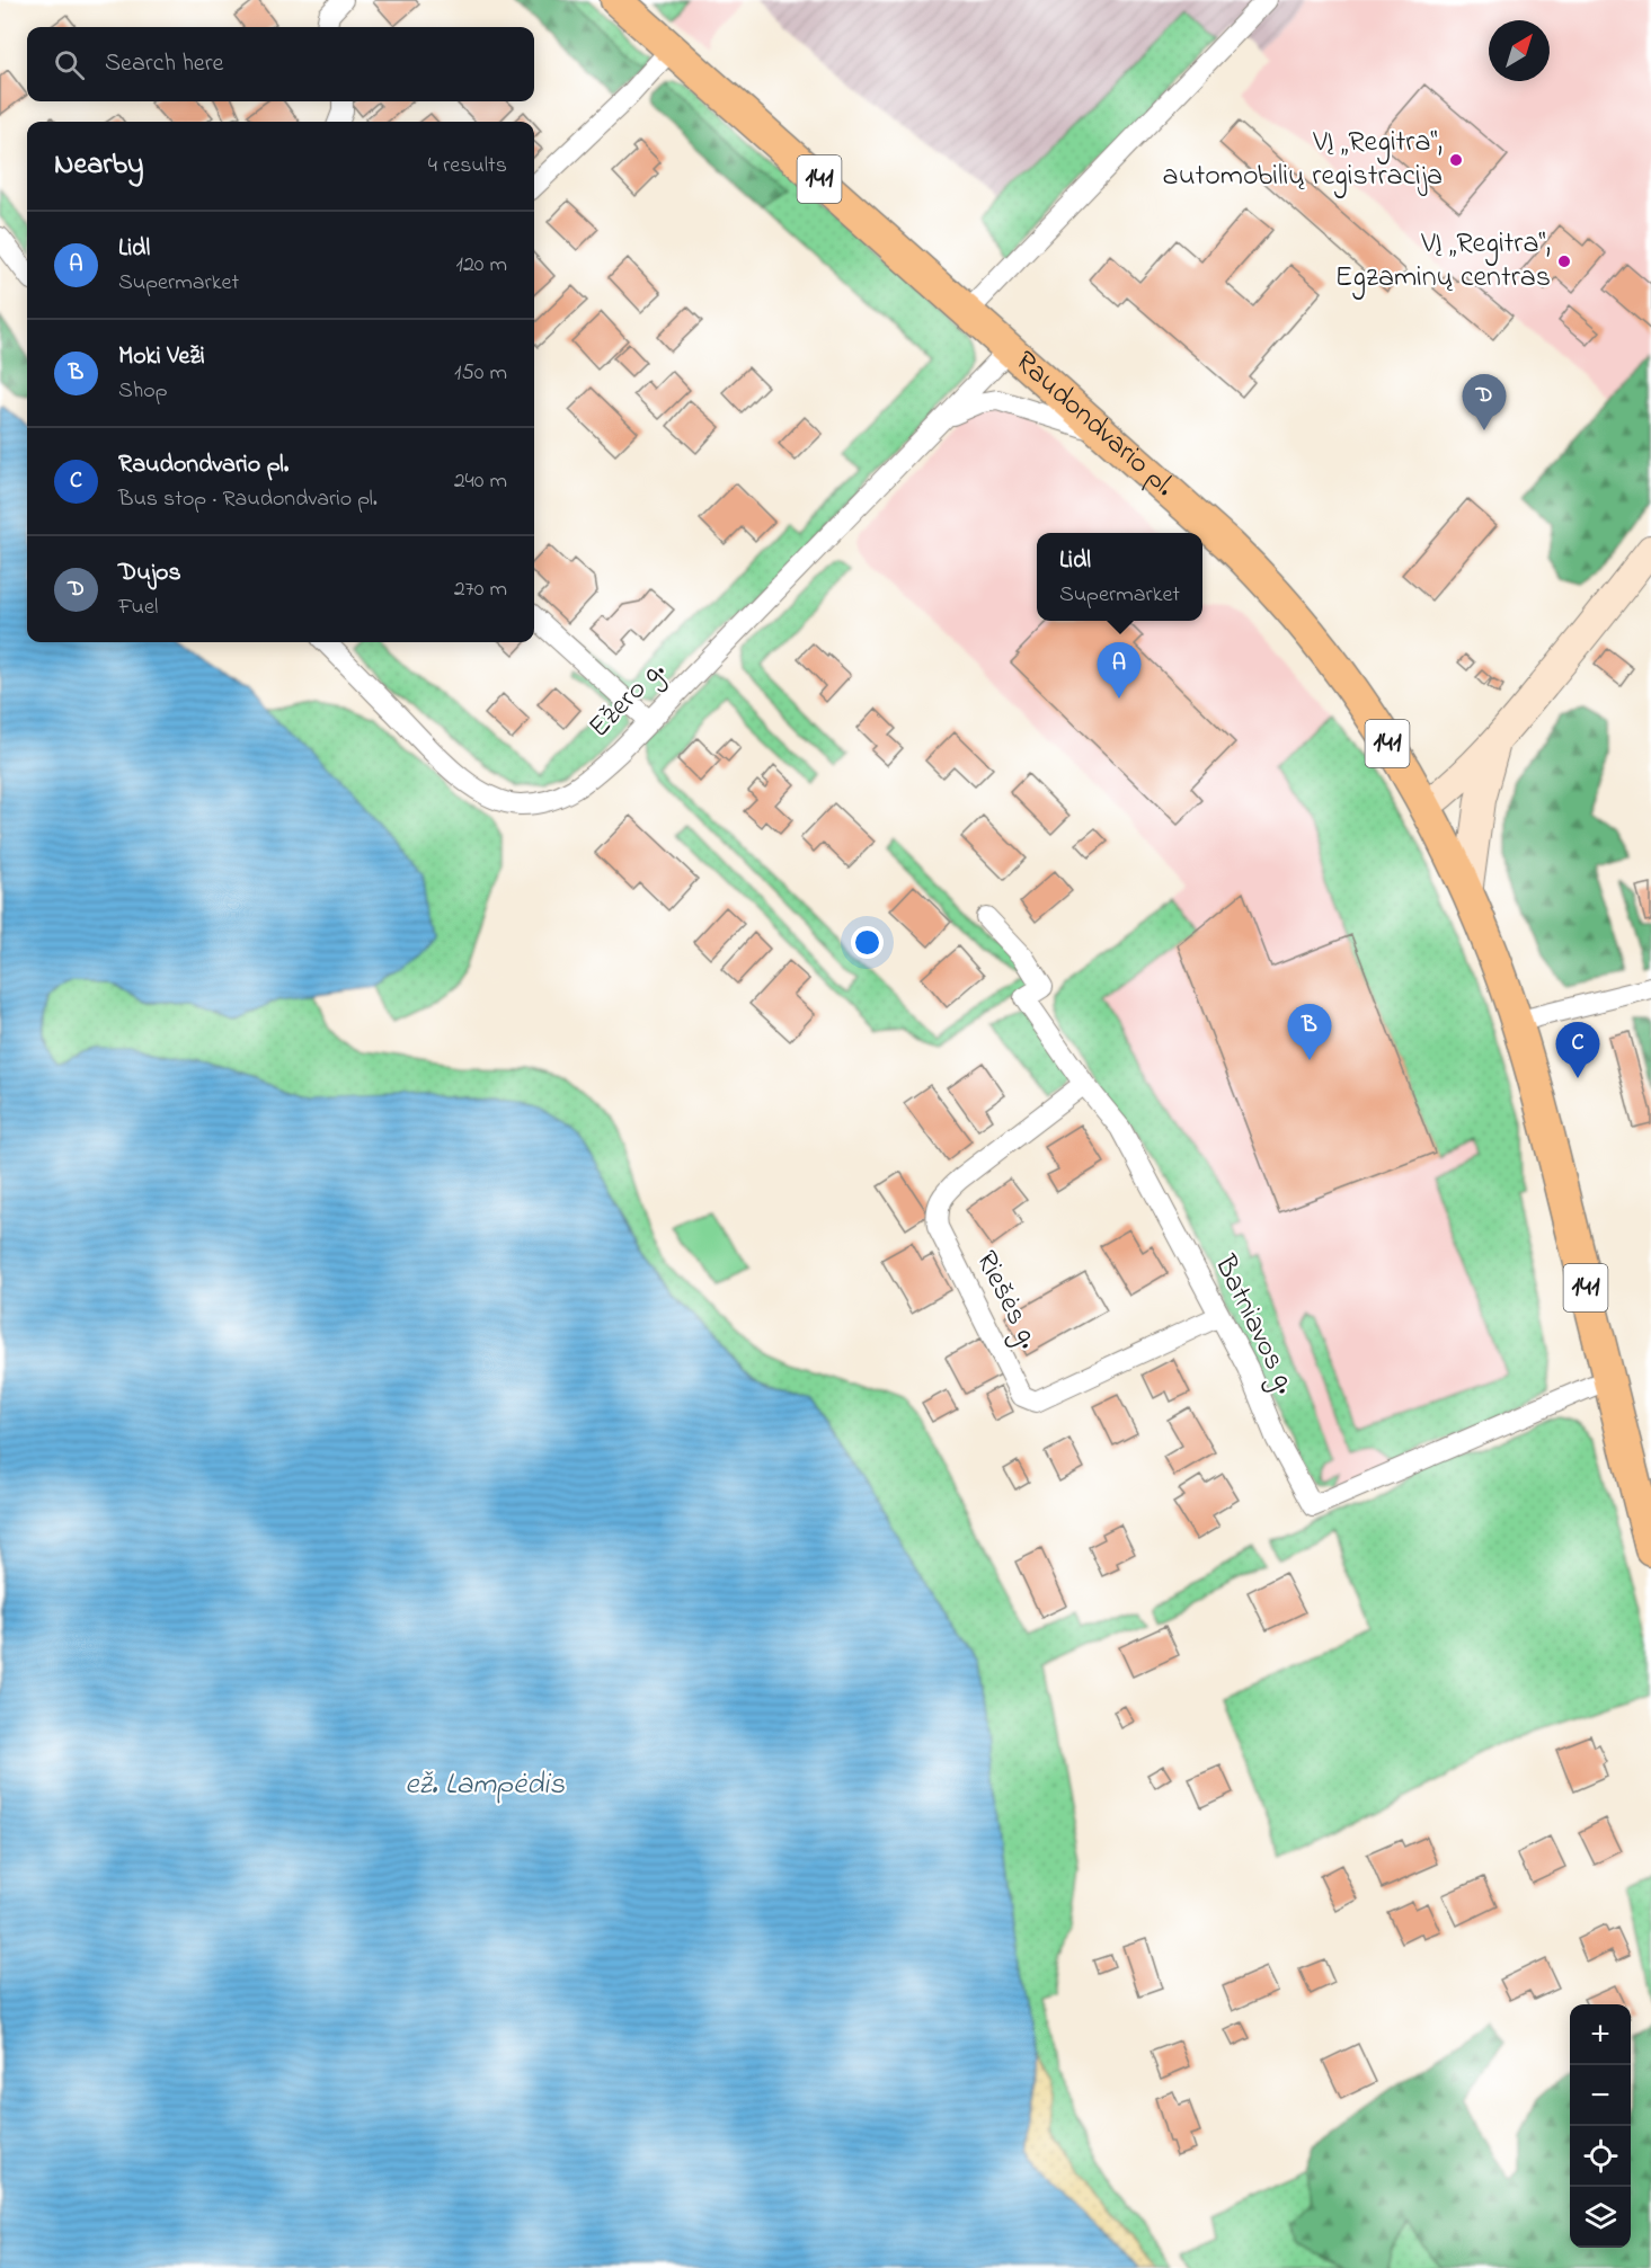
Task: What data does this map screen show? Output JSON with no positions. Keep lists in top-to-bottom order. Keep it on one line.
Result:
{"streets":{"main road":["141","Raudondvario pl."],"street":["Ežero g.","Riešės g.","Batniavos g."]},"crossings":[["Raudondvario pl.","Ežero g."],["Raudondvario pl.","Batniavos g."],["Riešės g.","Batniavos g."]],"water":["ež. Lampėdis"],"places":["VĮ „Regitra“, automobilių registracija","VĮ „Regitra“, Egzaminų centras"],"north":"top right","page":{"search":"Search here","heading":["Nearby","4 results"],"list":[{"mark":"A","name":"Lidl","note":"Supermarket","value":"120 m"},{"mark":"B","name":"Moki Veži","note":"Shop","value":"150 m"},{"mark":"C","name":"Raudondvario pl.","note":"Bus stop · Raudondvario pl.","value":"240 m"},{"mark":"D","name":"Dujos","note":"Fuel","value":"270 m"}],"pins":["D","A","B","C"],"popup":["Lidl","Supermarket"],"map_buttons":["+","−"]}}
